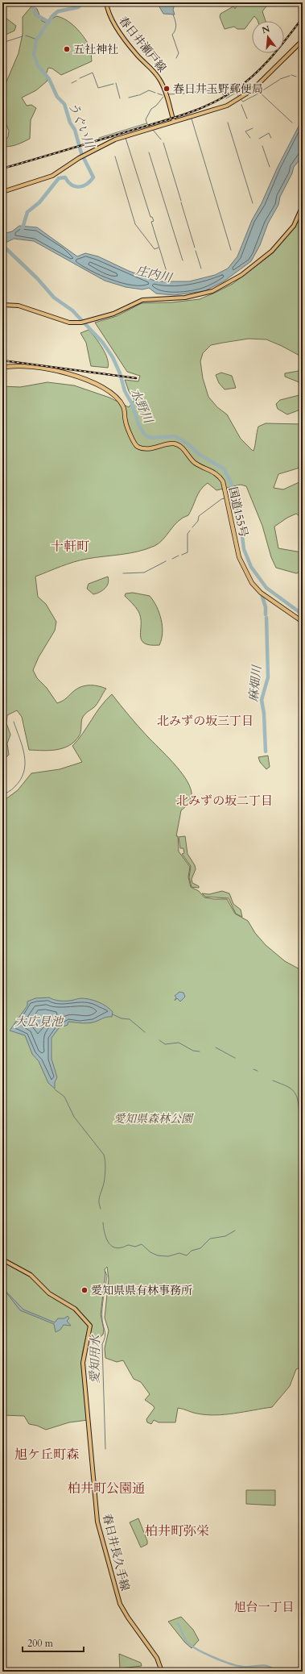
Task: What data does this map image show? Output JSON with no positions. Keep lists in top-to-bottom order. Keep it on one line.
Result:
{"streets":{"highway":["国道155号"],"main road":["春日井瀬戸線","春日井長久手線"]},"districts":["十軒町","北みずの坂三丁目","北みずの坂二丁目","旭ケ丘町森","柏井町公園通","柏井町弥栄","旭台一丁目"],"water":["うぐい川","庄内川","水野川","麻畑川","大広見池","愛知用水"],"parks":["愛知県森林公園"],"places":["五社神社","春日井玉野郵便局","愛知県県有林事務所"],"scale_bar":"200 m","north":"top"}
